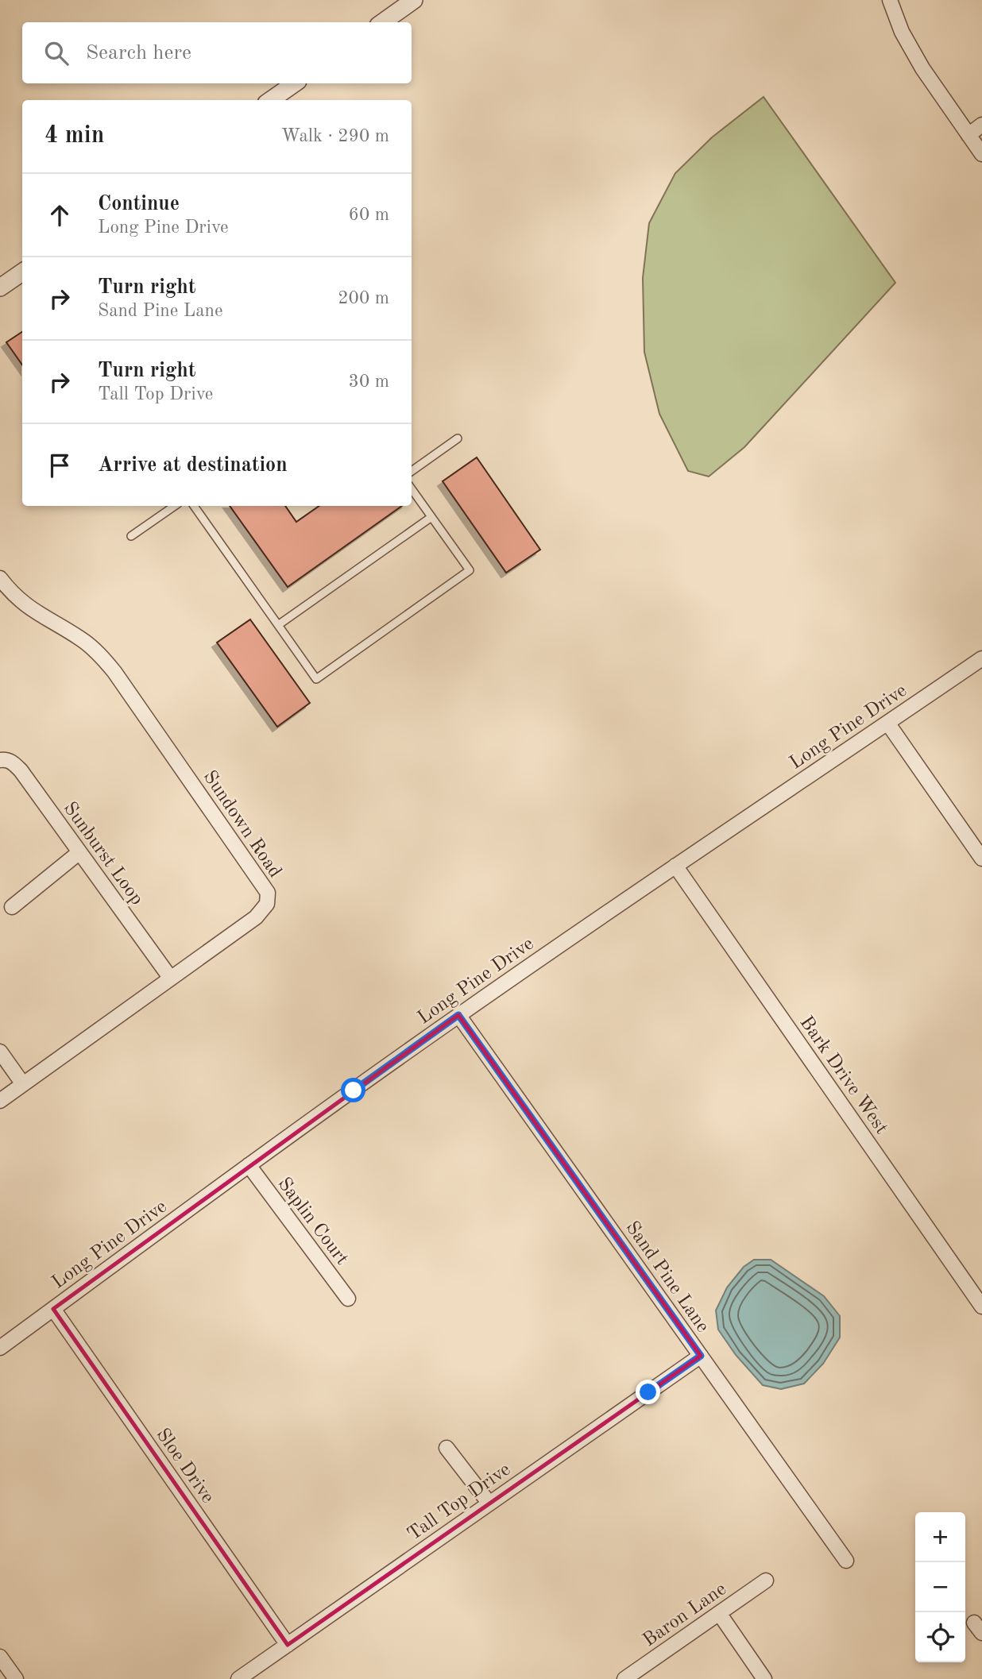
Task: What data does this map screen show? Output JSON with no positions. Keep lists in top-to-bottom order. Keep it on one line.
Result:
{"streets":{"street":["Long Pine Drive","Sundown Road","Sunburst Loop","Bark Drive West","Saplin Court","Sand Pine Lane","Sloe Drive","Tall Top Drive","Baron Lane"]},"crossings":[["Long Pine Drive","Bark Drive West"],["Long Pine Drive","Saplin Court"],["Long Pine Drive","Sand Pine Lane"],["Long Pine Drive","Sloe Drive"],["Sundown Road","Sunburst Loop"],["Sand Pine Lane","Tall Top Drive"],["Sloe Drive","Tall Top Drive"]],"page":{"search":"Search here","heading":["4 min","Walk · 290 m"],"list":[["Continue","Long Pine Drive","60 m"],["Turn right","Sand Pine Lane","200 m"],["Turn right","Tall Top Drive","30 m"],"Arrive at destination"],"map_buttons":["+","−"]}}
